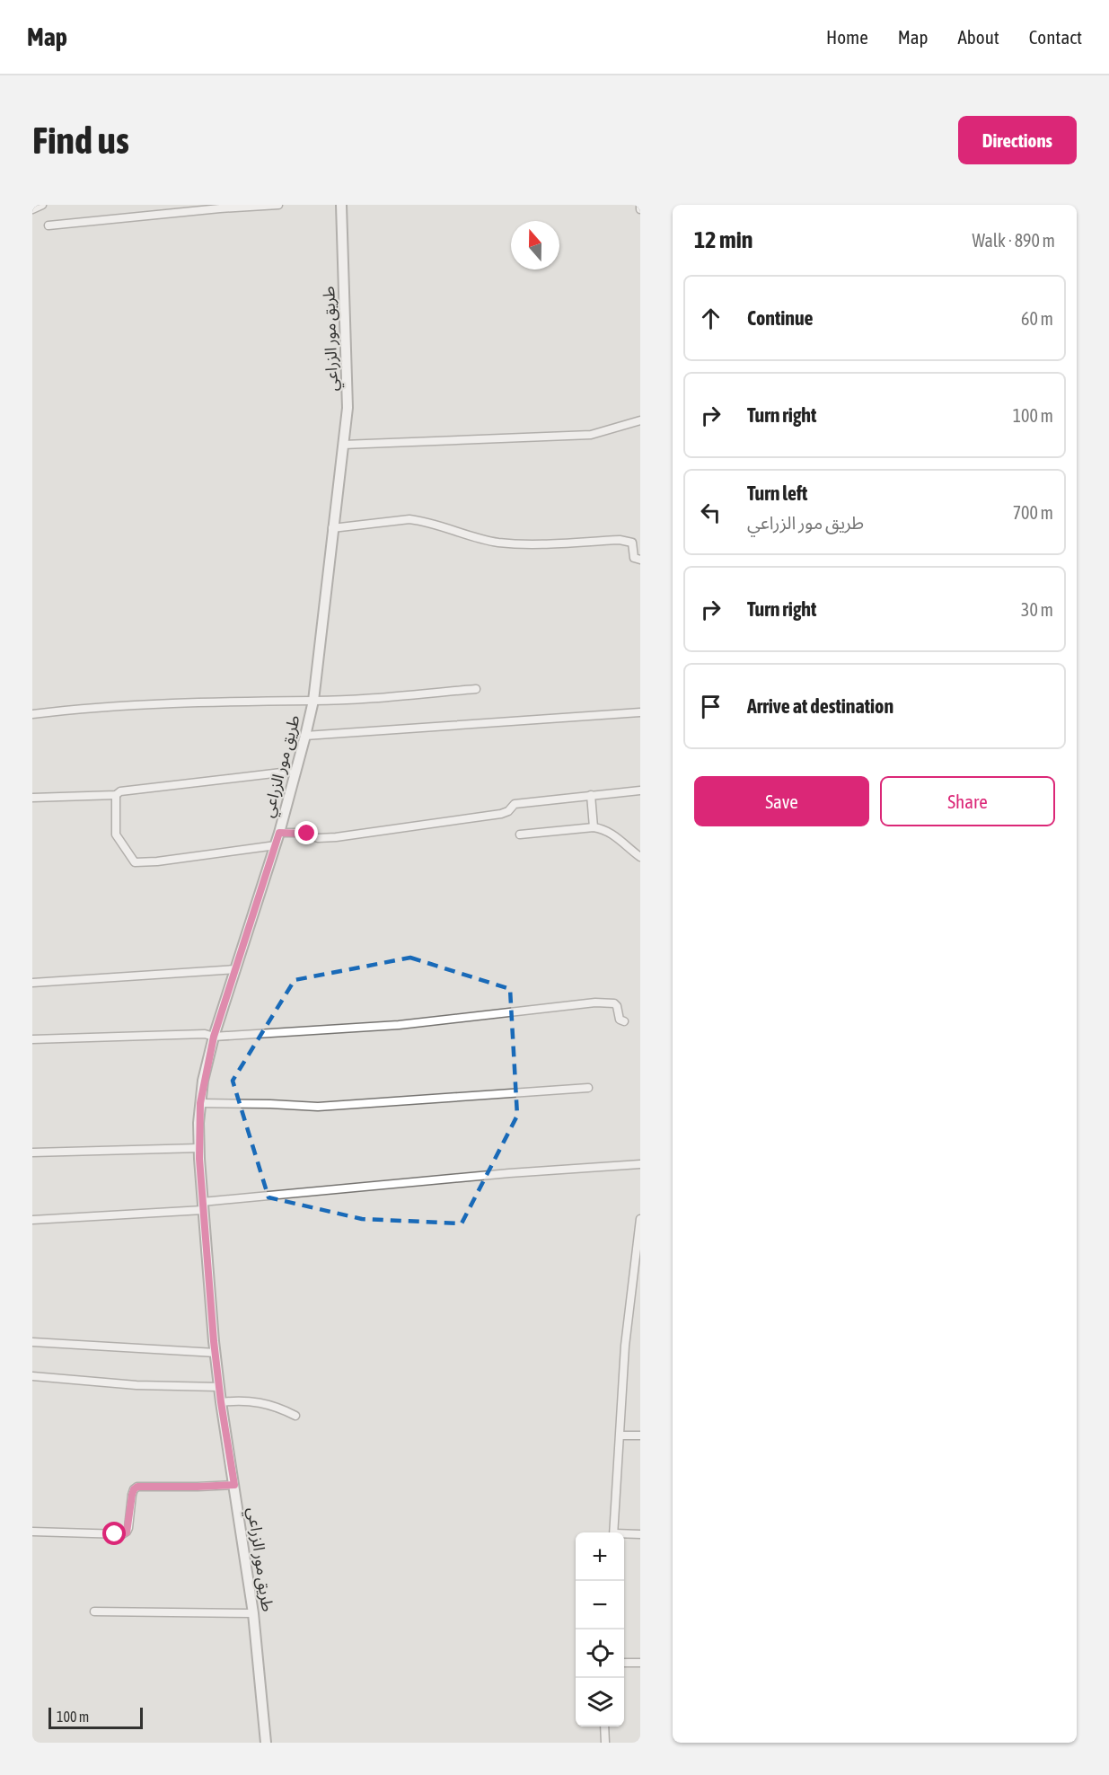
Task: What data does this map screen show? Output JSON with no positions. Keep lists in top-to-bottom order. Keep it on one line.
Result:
{"streets":{"street":["طريق مور الزراعي"]},"scale_bar":"100 m","north":"top","page":{"header":"Map","nav":["Home","Map","About","Contact"],"buttons":["Directions",["Save","Share"]],"title":"Find us","heading":["12 min","Walk · 890 m"],"list":[["Continue","60 m"],["Turn right","100 m"],["Turn left","طريق مور الزراعي","700 m"],["Turn right","30 m"],"Arrive at destination"],"map_buttons":["+","−"],"scale":"100 m"}}
